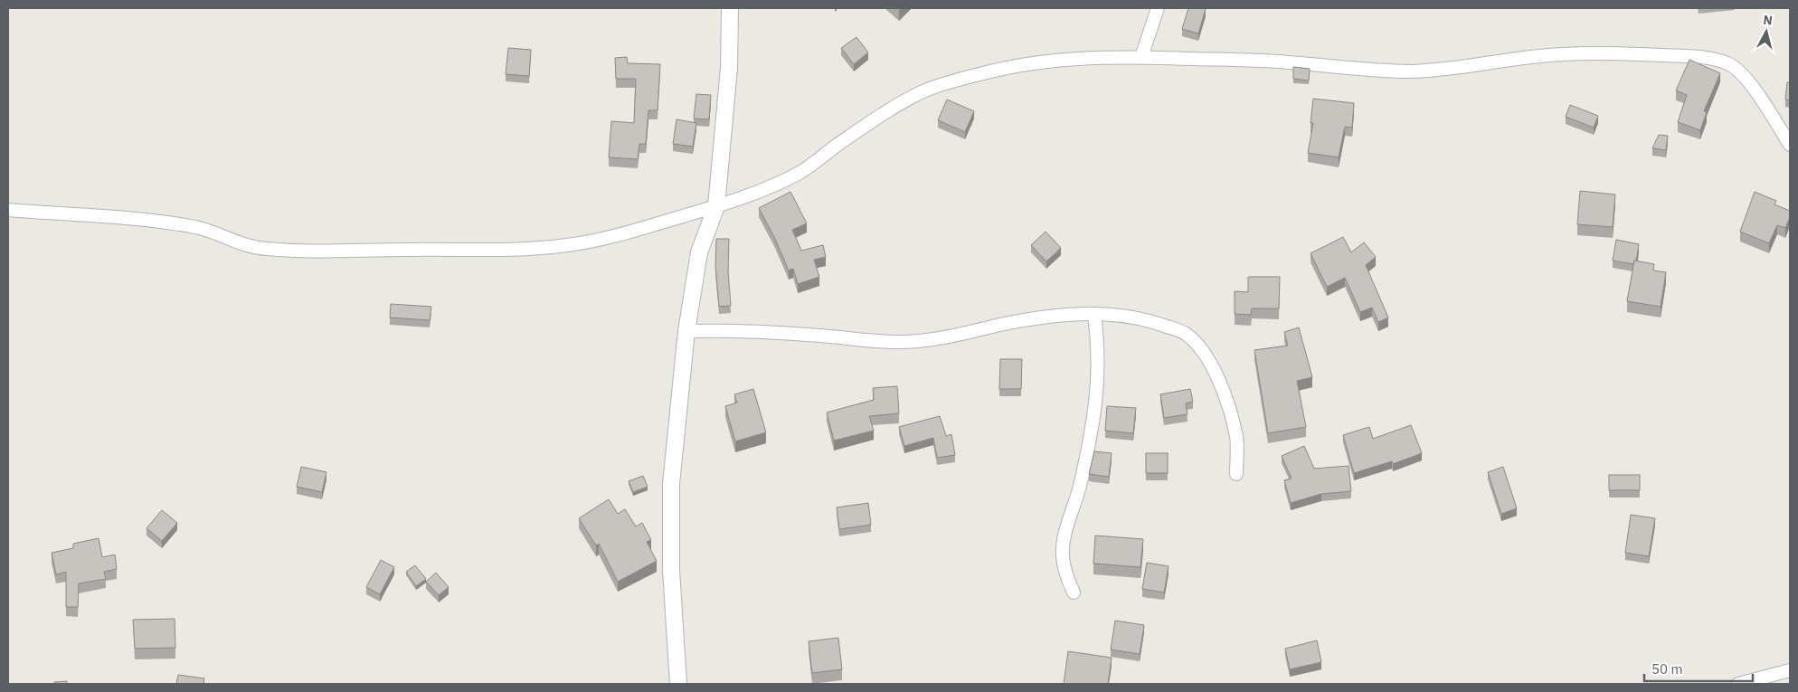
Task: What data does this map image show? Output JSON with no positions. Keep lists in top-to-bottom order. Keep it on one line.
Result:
{"scale_bar":"50 m","north":"top"}
